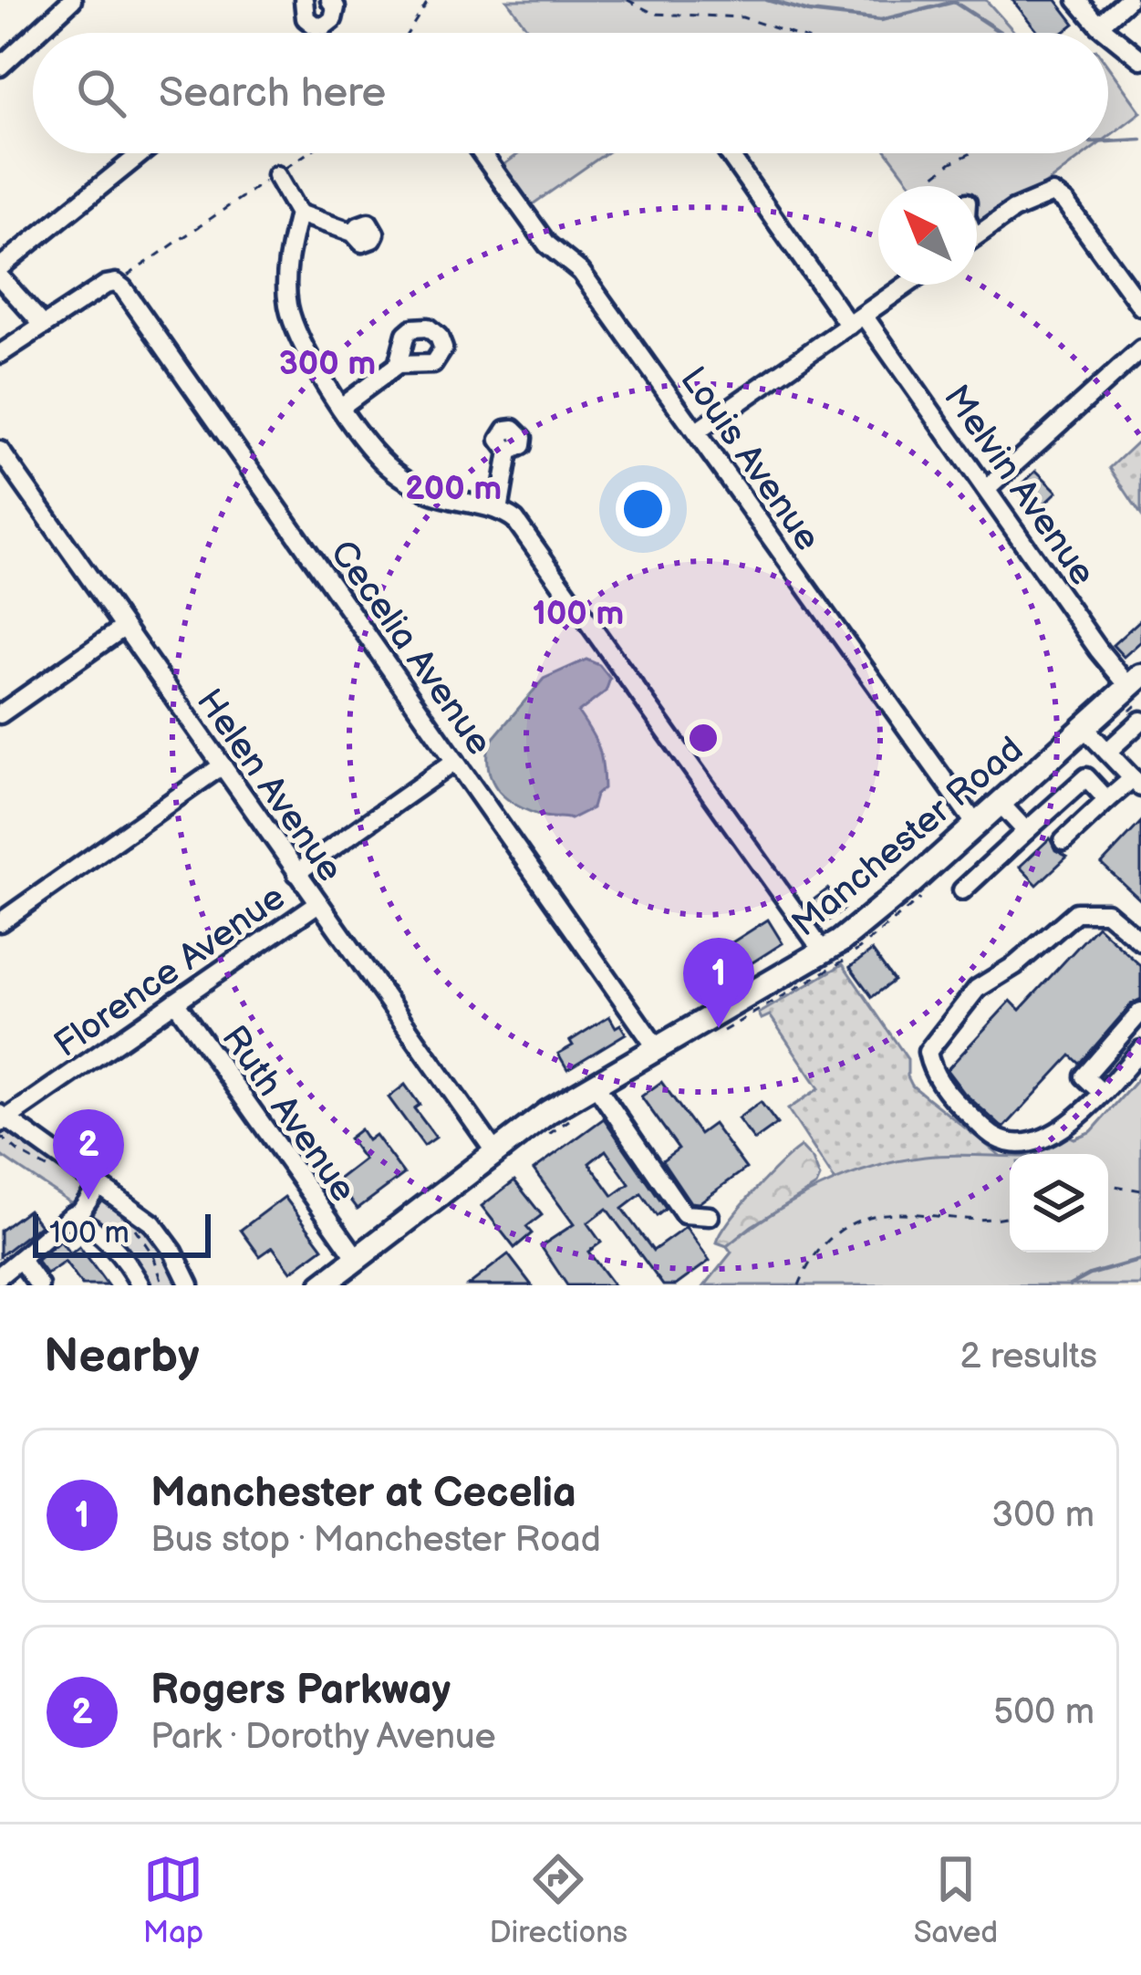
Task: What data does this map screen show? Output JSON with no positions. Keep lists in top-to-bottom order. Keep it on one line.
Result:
{"streets":{"main road":["Manchester Road"],"street":["Louis Avenue","Melvin Avenue","Cecelia Avenue","Helen Avenue","Florence Avenue","Ruth Avenue"]},"crossings":[["Louis Avenue","Manchester Road"],["Melvin Avenue","Manchester Road"],["Cecelia Avenue","Manchester Road"],["Cecelia Avenue","Florence Avenue"],["Helen Avenue","Manchester Road"],["Helen Avenue","Florence Avenue"],["Manchester Road","Ruth Avenue"],["Florence Avenue","Ruth Avenue"]],"scale_bar":"100 m","north":"top left","page":{"search":"Search here","pins":["1","2"],"scale":"100 m","heading":["Nearby","2 results"],"list":[{"mark":"1","name":"Manchester at Cecelia","note":"Bus stop · Manchester Road","value":"300 m"},{"mark":"2","name":"Rogers Parkway","note":"Park · Dorothy Avenue","value":"500 m"}],"nav":["Map","Directions","Saved"]},"rings":["300 m","200 m","100 m"]}
